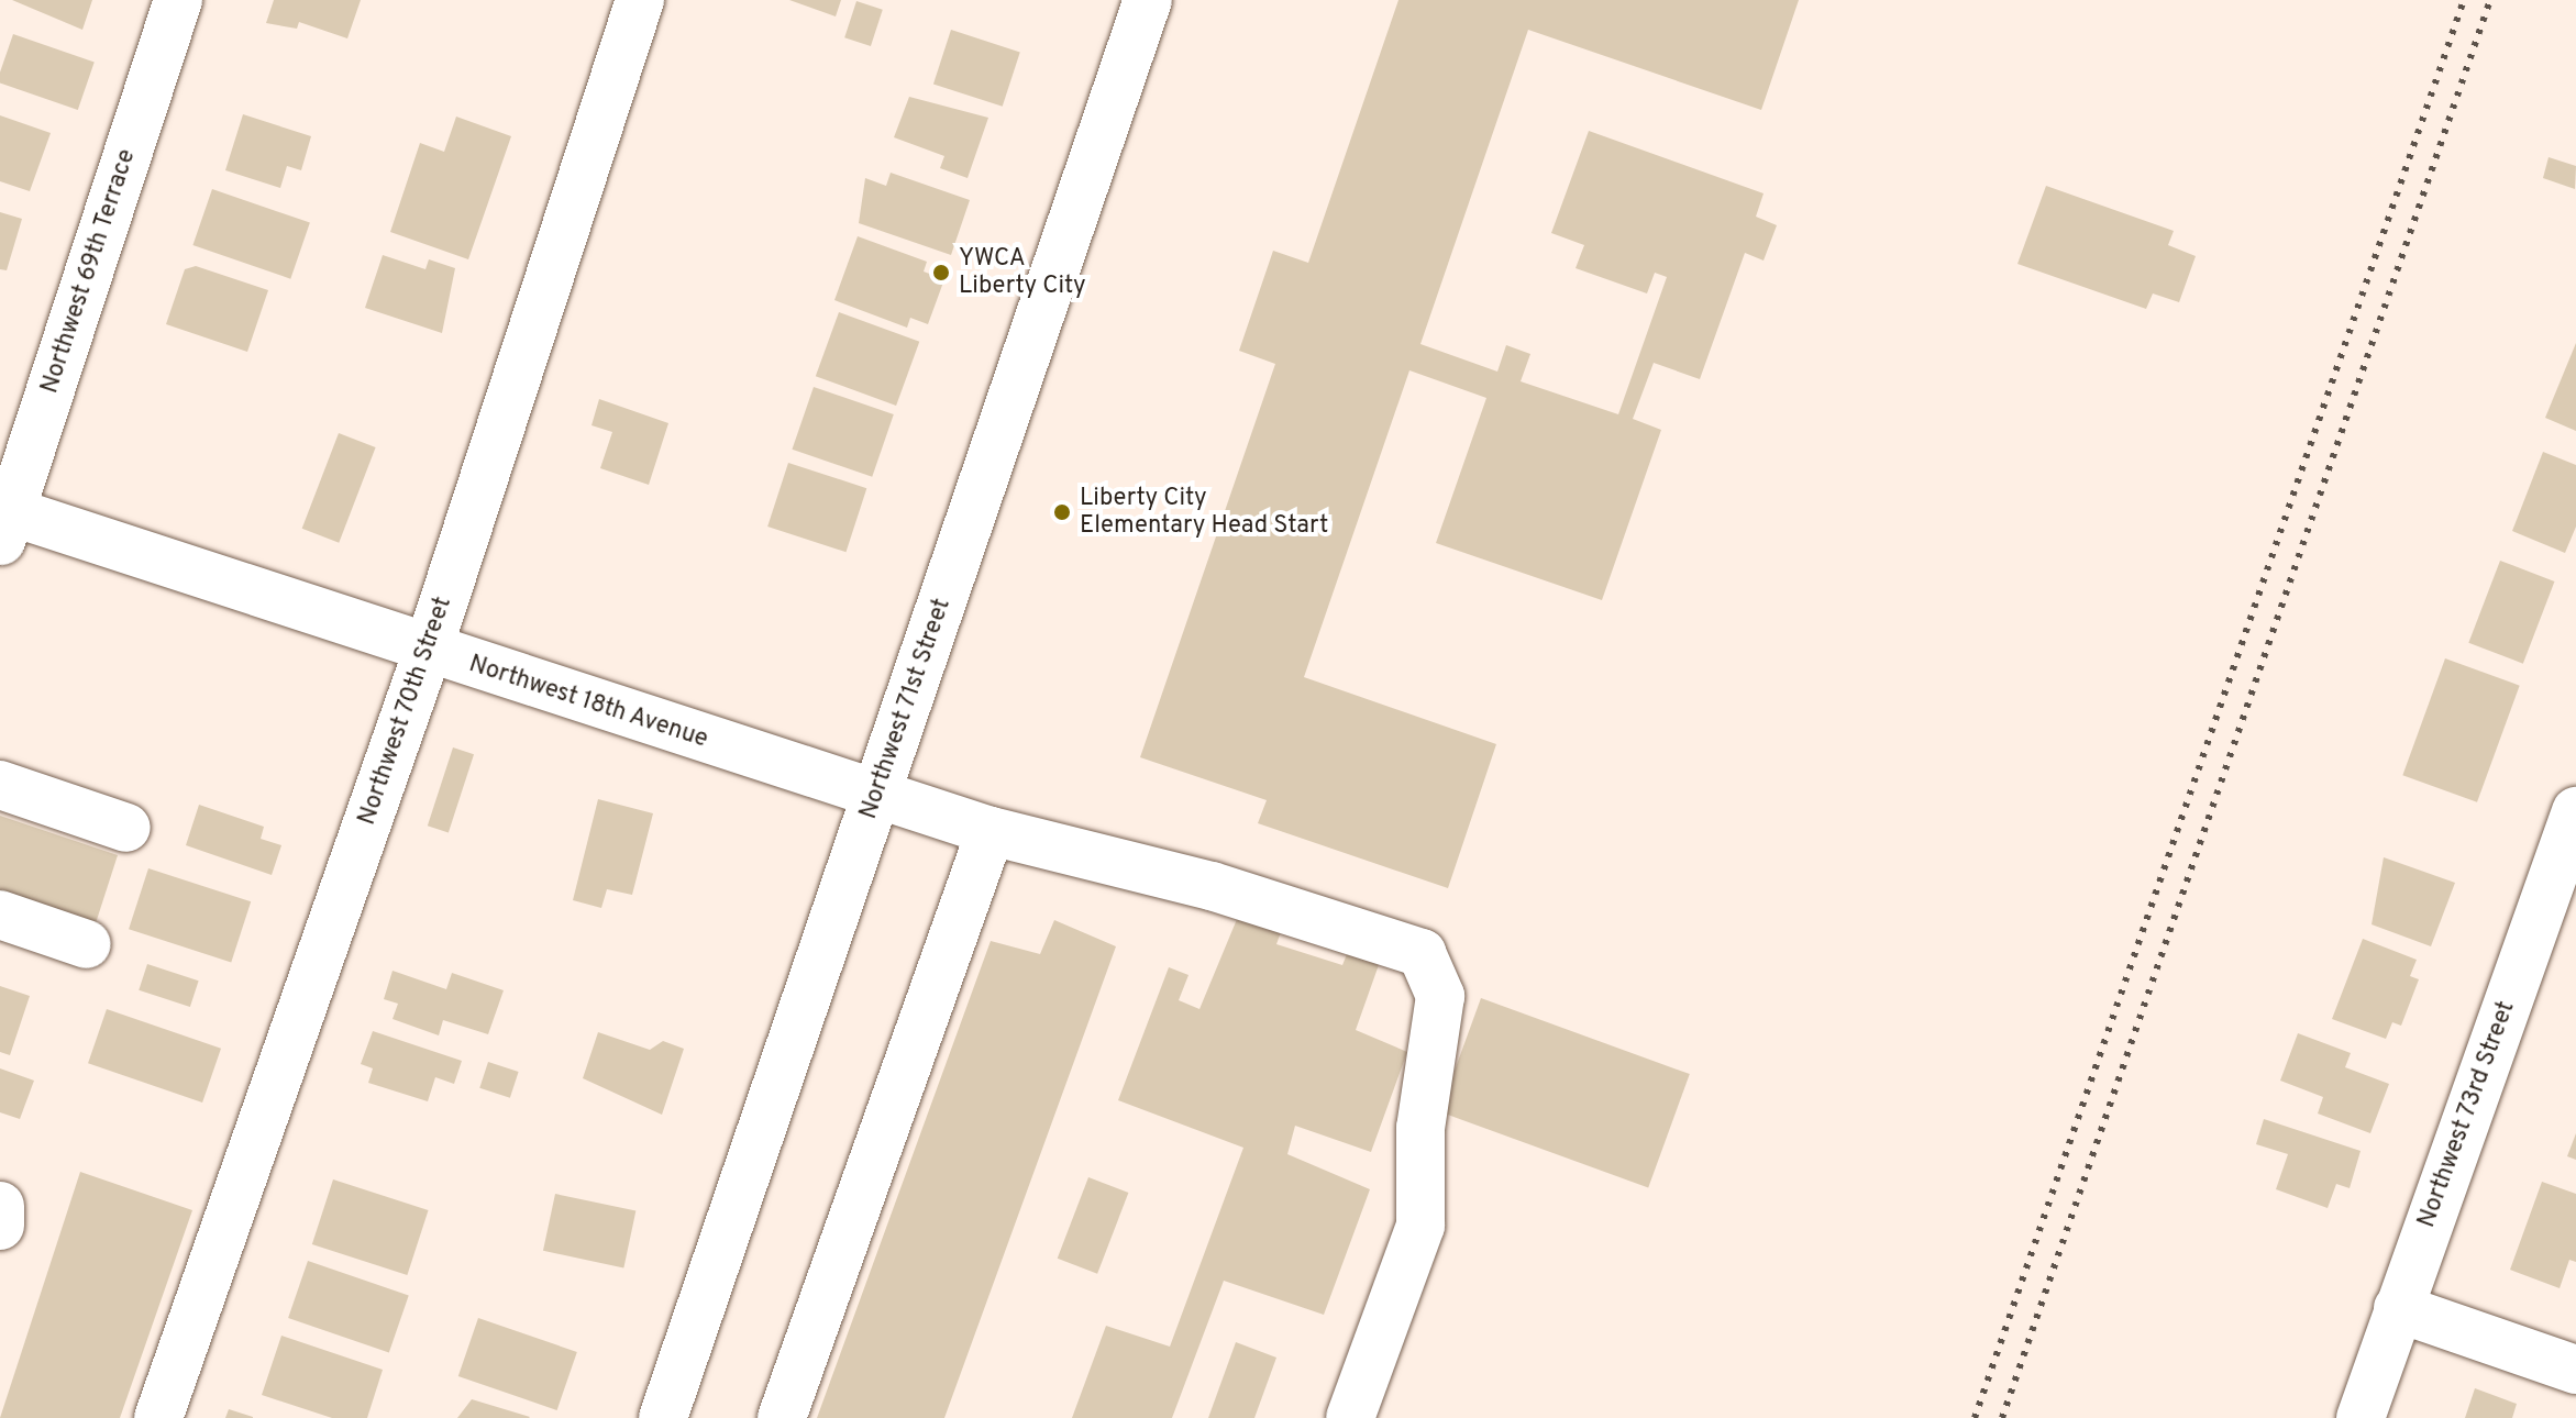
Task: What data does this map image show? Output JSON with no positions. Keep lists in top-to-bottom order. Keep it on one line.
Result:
{"streets":{"street":["Northwest 69th Terrace","Northwest 18th Avenue","Northwest 71st Street","Northwest 70th Street","Northwest 73rd Street"]},"crossings":[["Northwest 69th Terrace","Northwest 18th Avenue"],["Northwest 18th Avenue","Northwest 71st Street"],["Northwest 18th Avenue","Northwest 70th Street"]],"places":["YWCA Liberty City","Liberty City Elementary Head Start"]}
